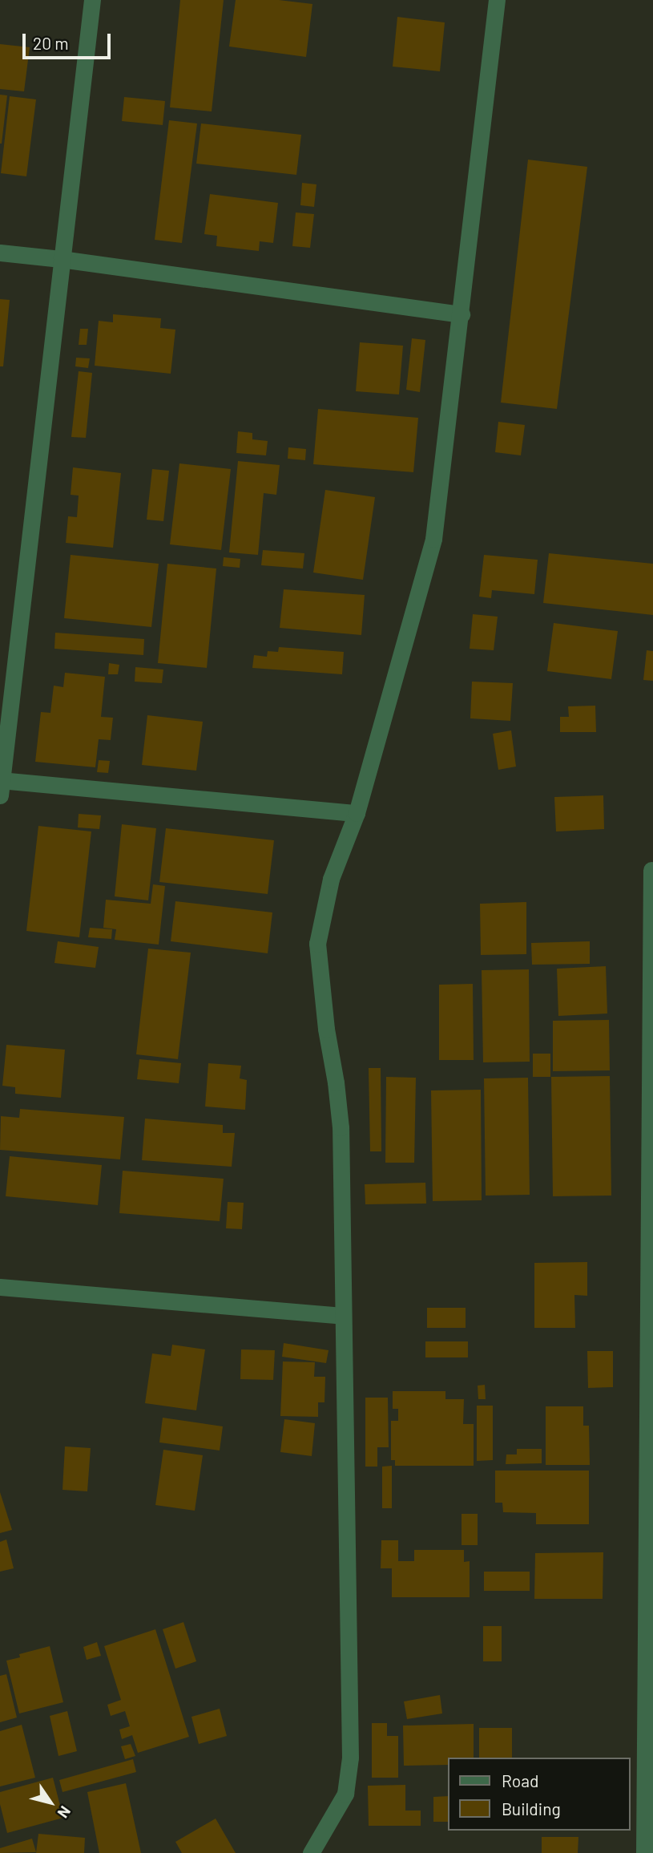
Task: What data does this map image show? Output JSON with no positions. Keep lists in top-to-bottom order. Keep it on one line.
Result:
{"legend":["Road","Building"],"scale_bar":"20 m","north":"bottom right"}
